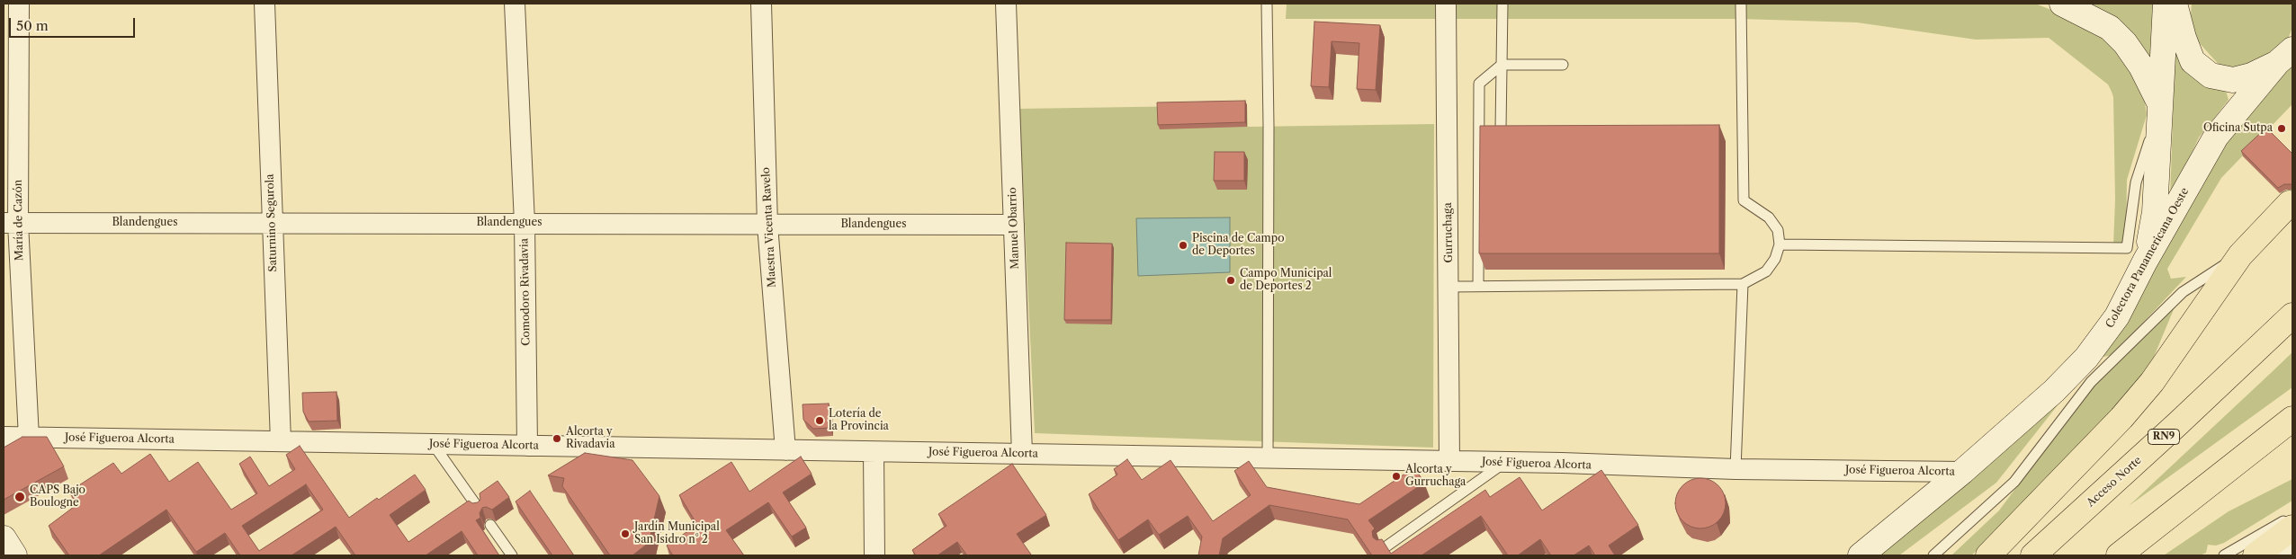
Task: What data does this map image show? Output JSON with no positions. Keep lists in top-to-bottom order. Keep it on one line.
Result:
{"streets":{"highway":["RN9","Acceso Norte"],"street":["María de Cazón","Blandengues","Saturnino Segurola","Maestra Vicenta Ravelo","Manuel Obarrio","Gurruchaga","Colectora Panamericana Oeste","Comodoro Rivadavia","José Figueroa Alcorta"]},"crossings":[["María de Cazón","Blandengues"],["María de Cazón","José Figueroa Alcorta"],["Blandengues","Saturnino Segurola"],["Blandengues","Maestra Vicenta Ravelo"],["Blandengues","Manuel Obarrio"],["Blandengues","Comodoro Rivadavia"],["Saturnino Segurola","José Figueroa Alcorta"],["Maestra Vicenta Ravelo","José Figueroa Alcorta"],["Manuel Obarrio","José Figueroa Alcorta"],["Gurruchaga","José Figueroa Alcorta"],["Colectora Panamericana Oeste","José Figueroa Alcorta"],["Comodoro Rivadavia","José Figueroa Alcorta"]],"places":["Oficina Sutpa","Piscina de Campo de Deportes","Campo Municipal de Deportes 2","Lotería de la Provincia","Alcorta y Rivadavia","Alcorta y Gurruchaga","CAPS Bajo Boulogne","Jardín Municipal San Isidro n° 2"],"scale_bar":"50 m"}
